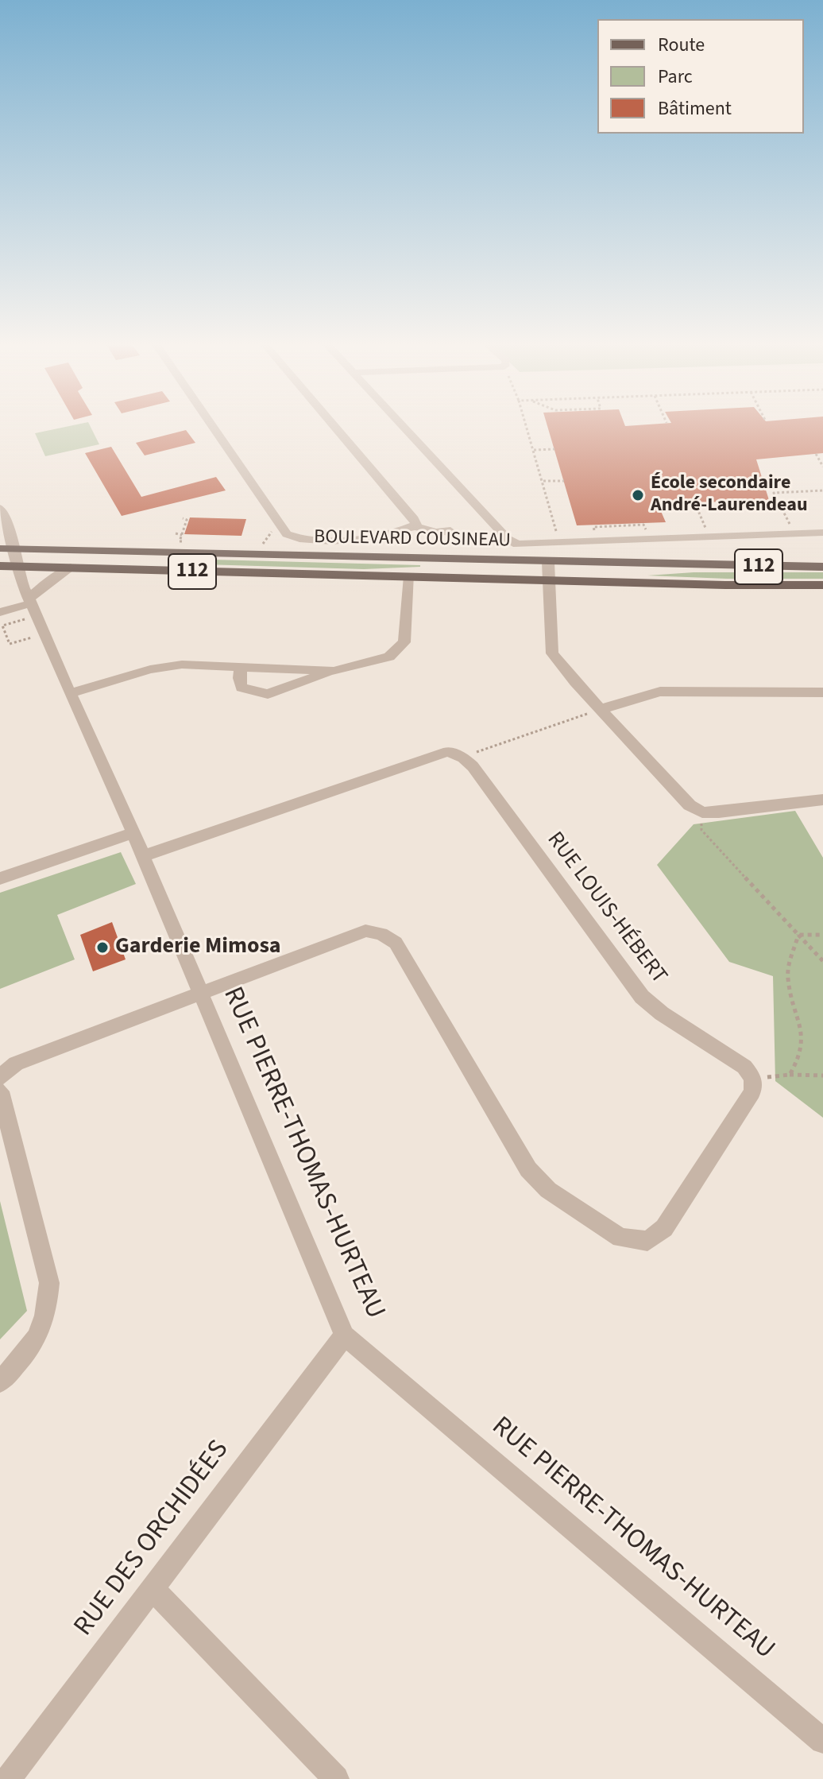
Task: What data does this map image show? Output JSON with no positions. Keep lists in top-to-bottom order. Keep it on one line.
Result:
{"streets":{"main road":["BOULEVARD COUSINEAU","112"],"street":["RUE LOUIS-HÉBERT","RUE PIERRE-THOMAS-HURTEAU","RUE DES ORCHIDÉES"]},"crossings":[["BOULEVARD COUSINEAU","RUE PIERRE-THOMAS-HURTEAU"],["RUE PIERRE-THOMAS-HURTEAU","RUE DES ORCHIDÉES"]],"places":["École secondaire André-Laurendeau","Garderie Mimosa"],"legend":["Route","Parc","Bâtiment"]}
